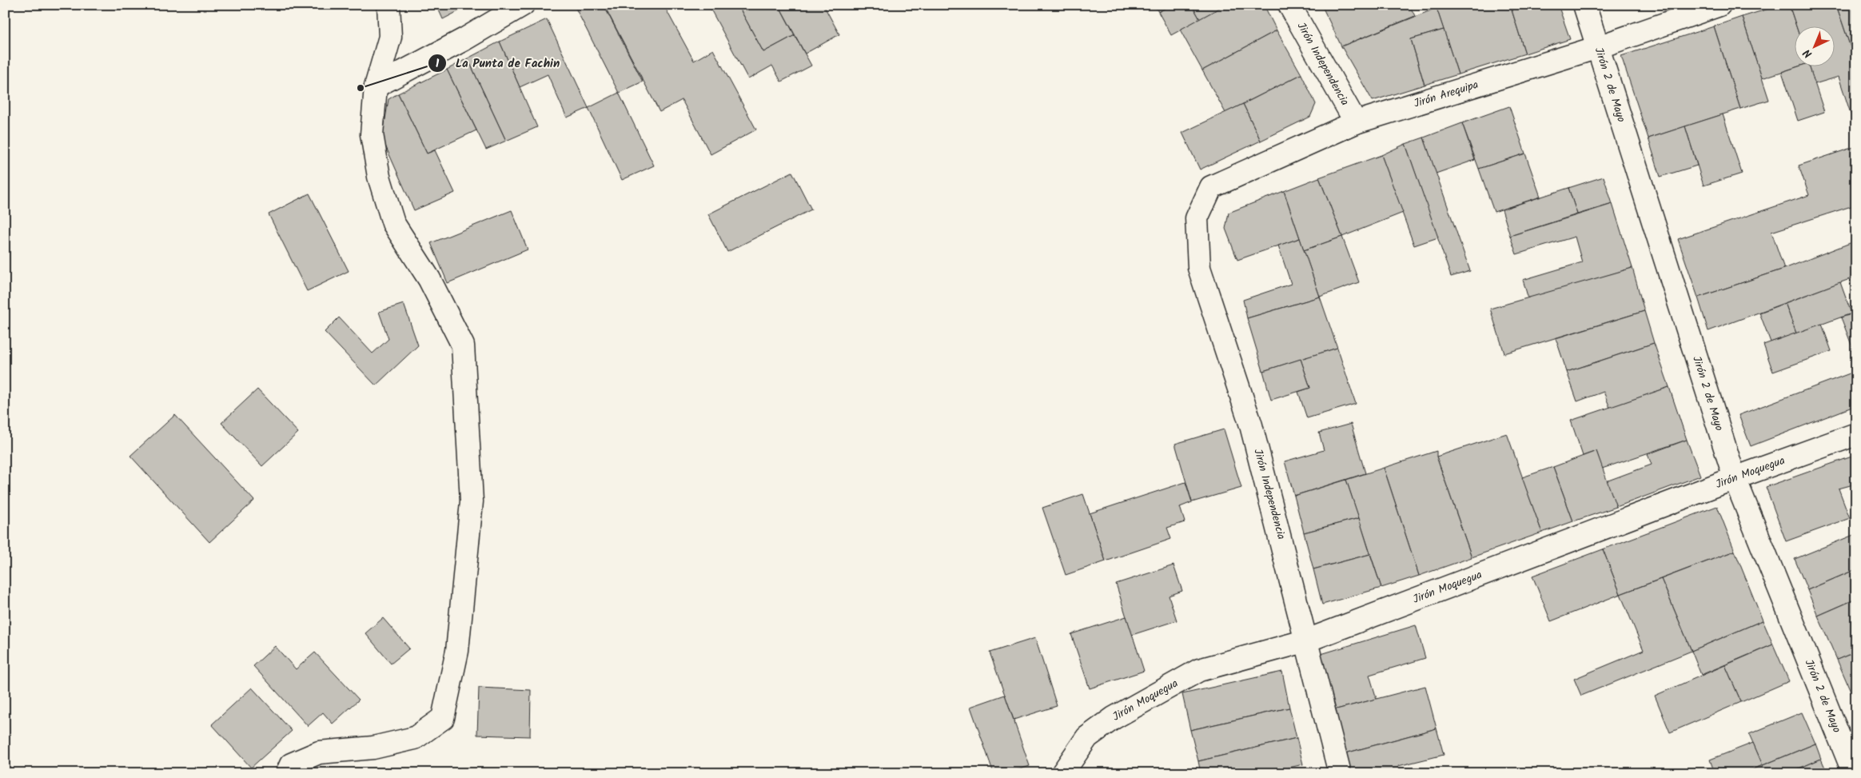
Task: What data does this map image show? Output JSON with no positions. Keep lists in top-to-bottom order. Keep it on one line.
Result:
{"streets":{"street":["Jirón Independencia","Jirón 2 de Mayo","Jirón Arequipa","Jirón Moquegua"]},"crossings":[["Jirón Independencia","Jirón Arequipa"],["Jirón Independencia","Jirón Moquegua"],["Jirón 2 de Mayo","Jirón Arequipa"],["Jirón 2 de Mayo","Jirón Moquegua"]],"places":["La Punta de Fachin"],"north":"bottom left"}
